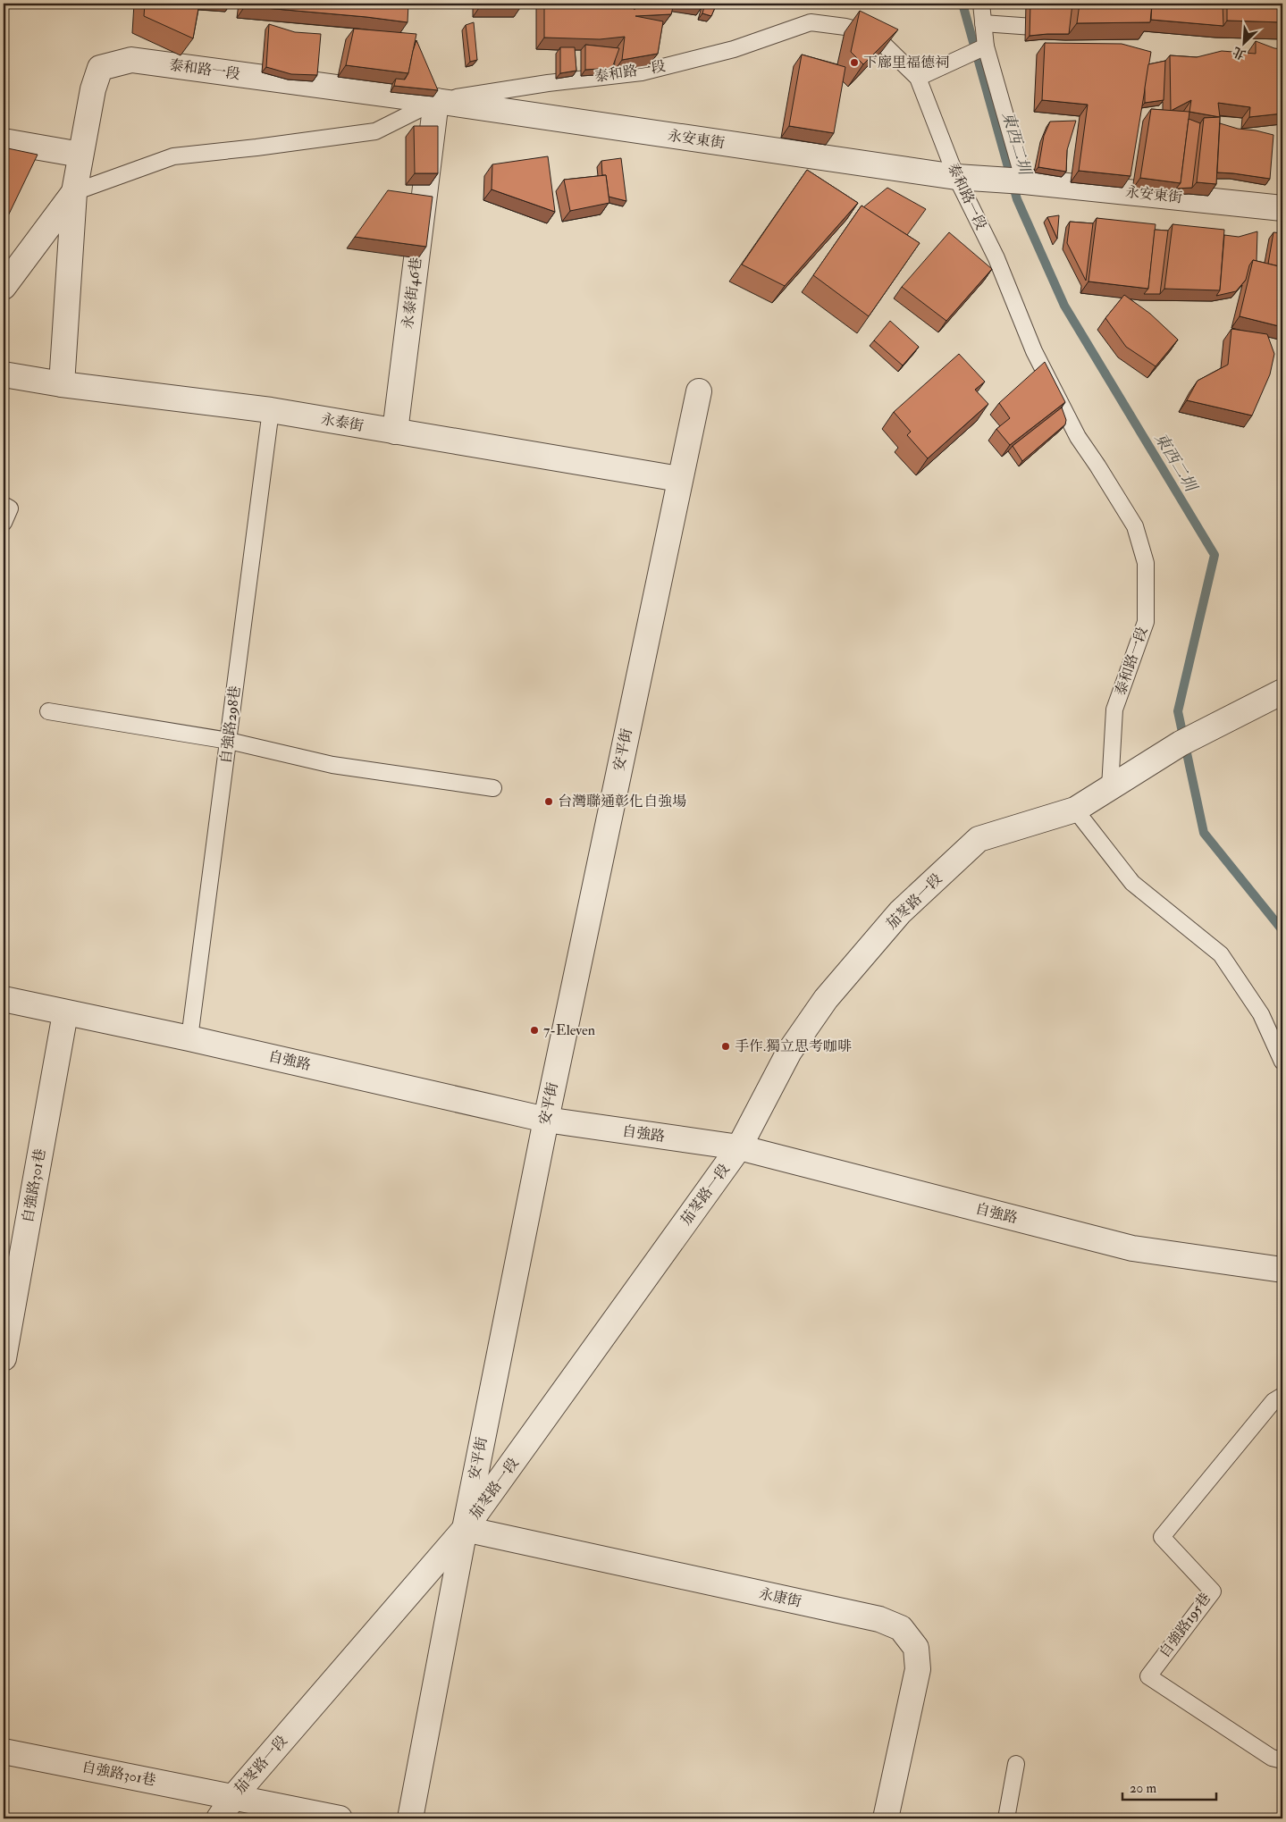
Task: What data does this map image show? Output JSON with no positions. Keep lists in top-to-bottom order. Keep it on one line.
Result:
{"streets":{"street":["泰和路一段","永安東街","永泰街46巷","永泰街","安平街","茄苳路一段","自強路","自強路301巷","永康街"],"lane":["自強路298巷","自強路195巷"]},"crossings":[["泰和路一段","永安東街"],["泰和路一段","永泰街46巷"],["泰和路一段","永泰街"],["泰和路一段","茄苳路一段"],["永安東街","永泰街46巷"],["永泰街46巷","永泰街"],["永泰街","自強路298巷"],["永泰街","安平街"],["自強路298巷","自強路"],["安平街","茄苳路一段"],["安平街","自強路"],["安平街","永康街"],["茄苳路一段","自強路"],["茄苳路一段","自強路301巷"],["茄苳路一段","永康街"],["自強路","自強路301巷"]],"water":["東西二圳"],"places":["下廍里福德祠","台灣聯通彰化自強場","7-Eleven","手作.獨立思考咖啡"],"scale_bar":"20 m","north":"bottom left"}
